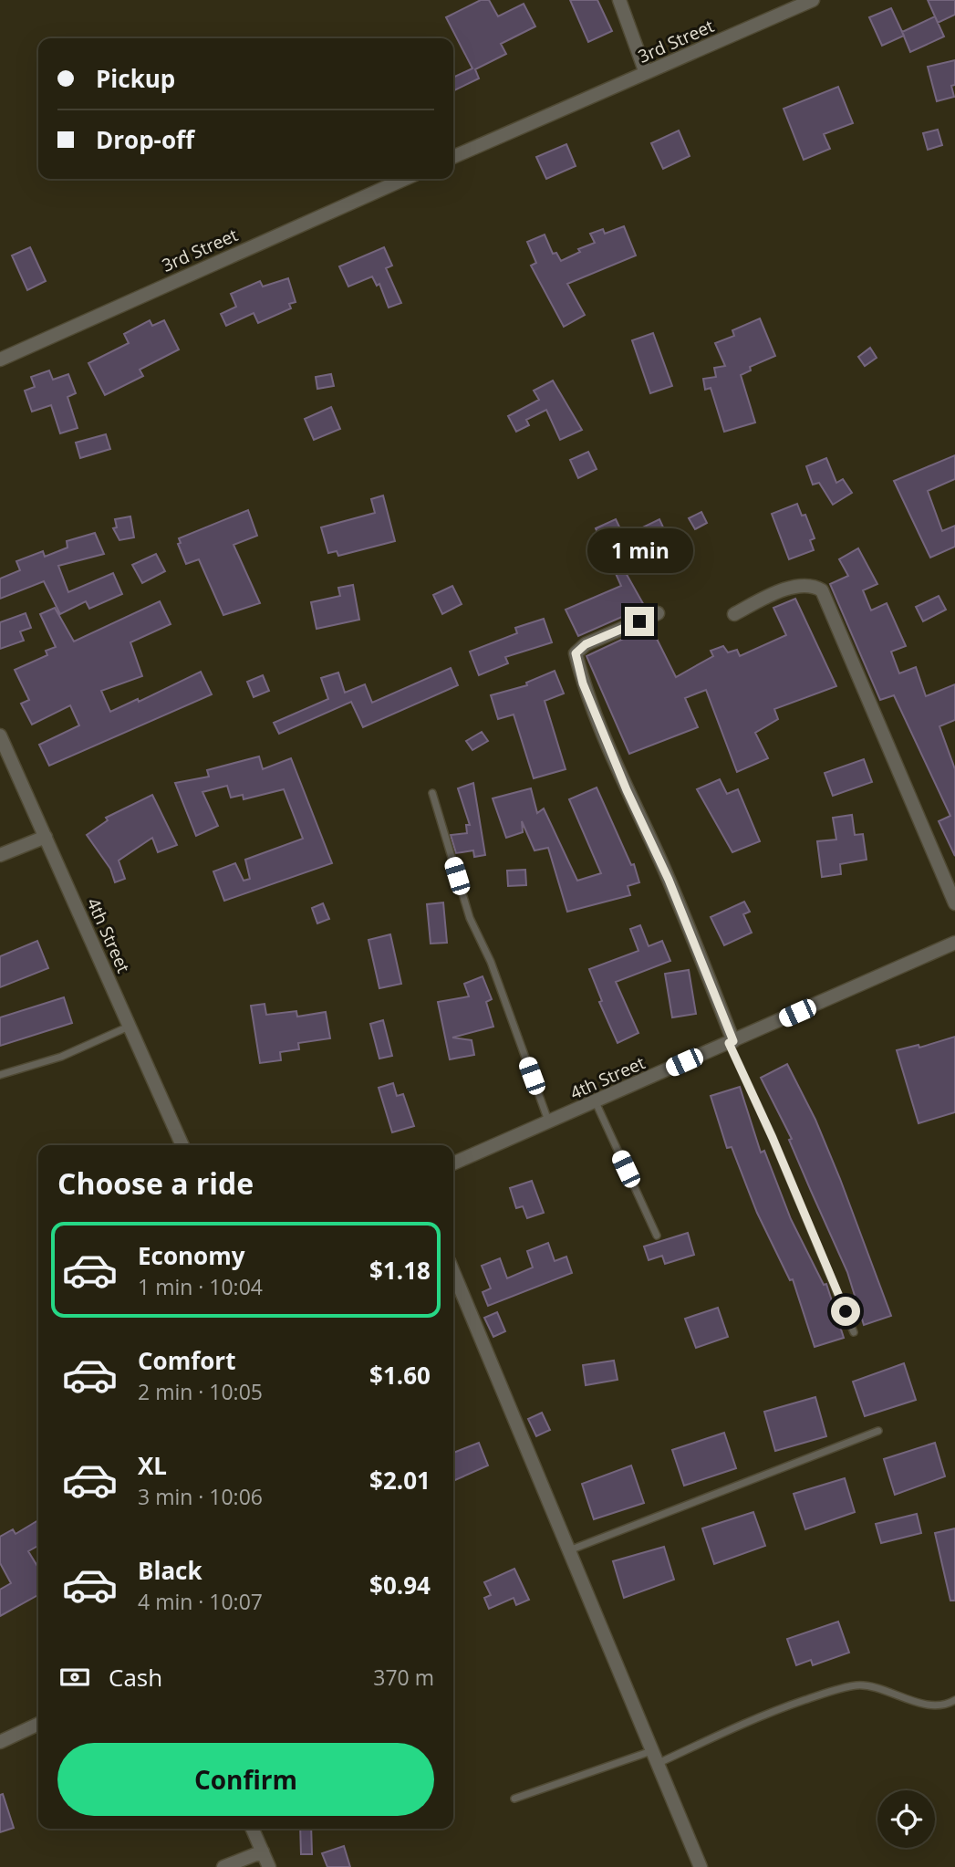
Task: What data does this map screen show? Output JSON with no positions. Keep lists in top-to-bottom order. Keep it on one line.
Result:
{"streets":{"street":["3rd Street","4th Street"]},"page":{"banner":["Pickup","Drop-off"],"bubble":"1 min","heading":"Choose a ride","list":[{"name":"Economy","note":"1 min · 10:04","value":"$1.18"},{"name":"Comfort","note":"2 min · 10:05","value":"$1.60"},{"name":"XL","note":"3 min · 10:06","value":"$2.01"},{"name":"Black","note":"4 min · 10:07","value":"$0.94"}],"pay":["Cash","370 m"],"buttons":"Confirm"}}
